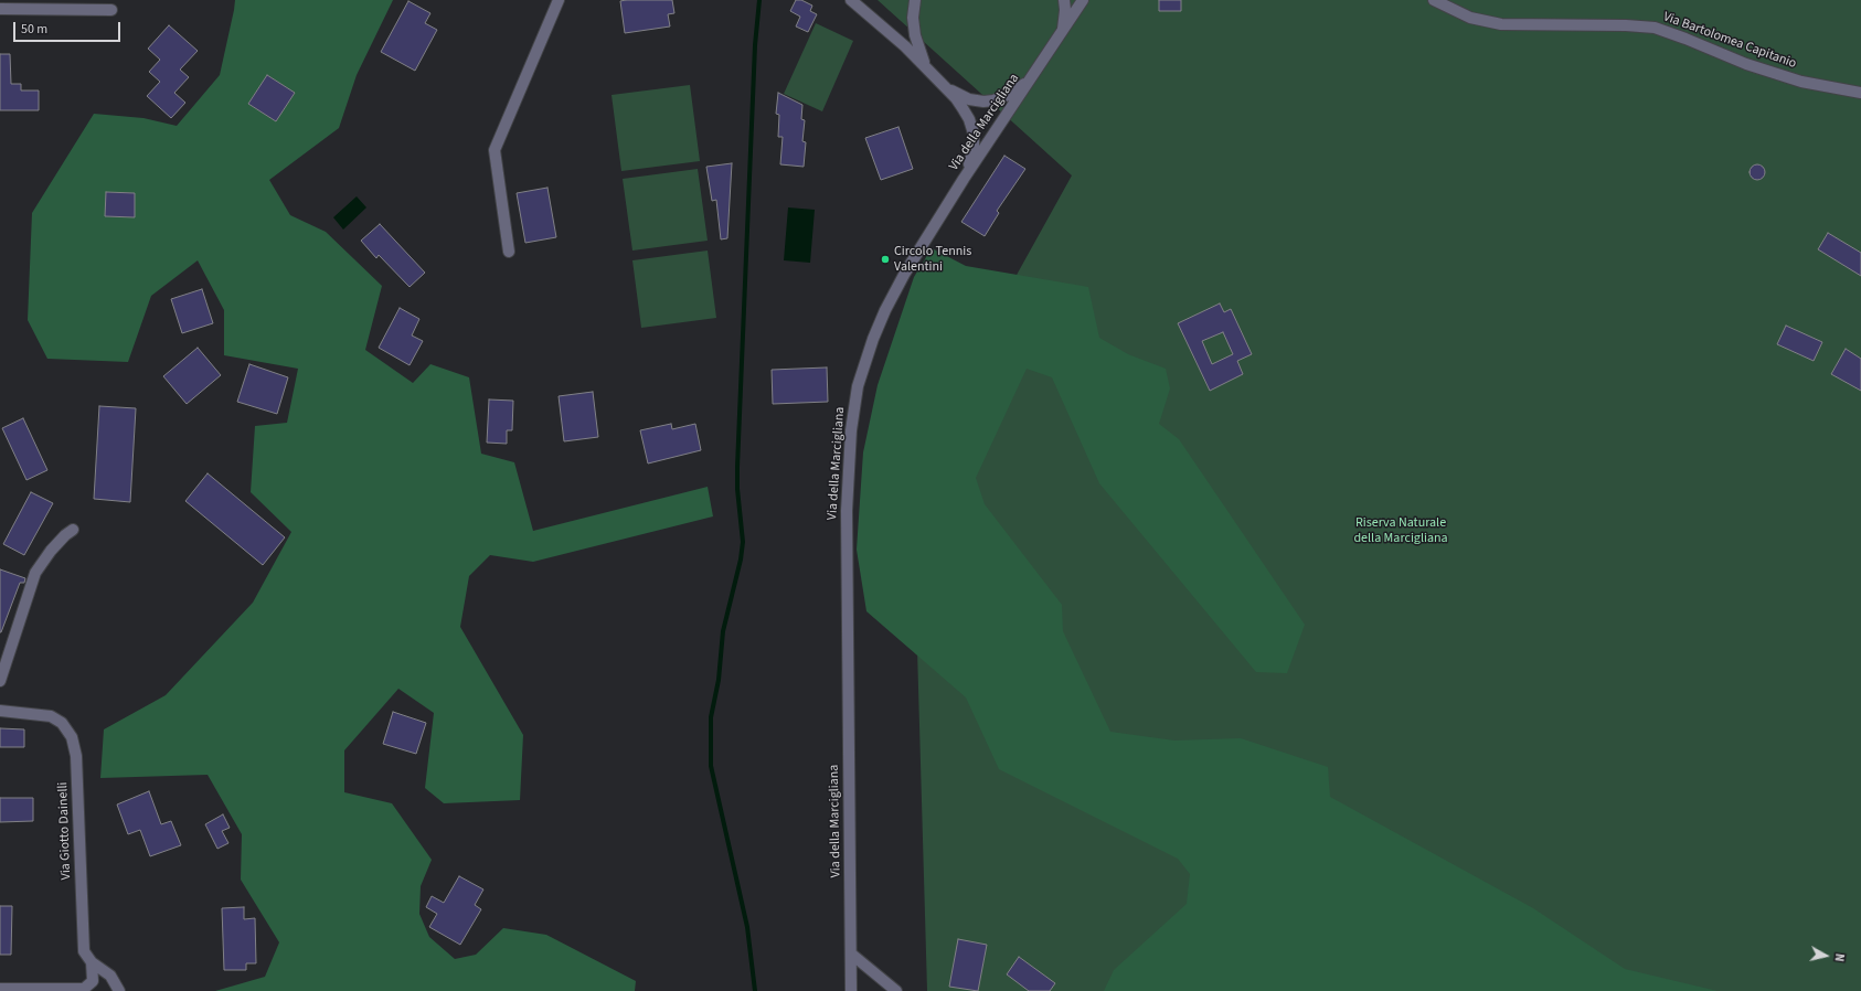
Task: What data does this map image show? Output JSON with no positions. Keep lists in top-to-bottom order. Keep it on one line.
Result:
{"streets":{"street":["Via Bartolomea Capitanio","Via della Marcigliana","Via Giotto Dainelli"]},"parks":["Riserva Naturale della Marcigliana"],"places":["Circolo Tennis Valentini"],"scale_bar":"50 m","north":"right"}
